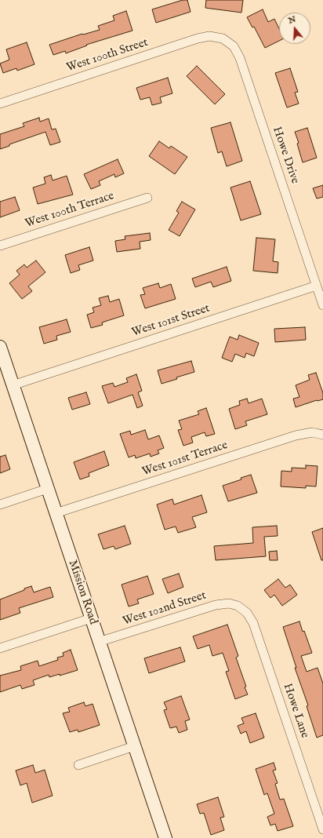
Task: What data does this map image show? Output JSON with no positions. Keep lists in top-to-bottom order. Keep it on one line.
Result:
{"streets":{"main road":["Mission Road"],"street":["West 100th Street","Howe Drive","West 100th Terrace","West 101st Street","West 101st Terrace","West 102nd Street","Howe Lane"]},"crossings":[["West 100th Street","Howe Drive"],["Howe Drive","West 101st Street"],["West 101st Street","Mission Road"],["West 101st Terrace","Mission Road"],["Mission Road","West 102nd Street"],["West 102nd Street","Howe Lane"]],"north":"top"}
